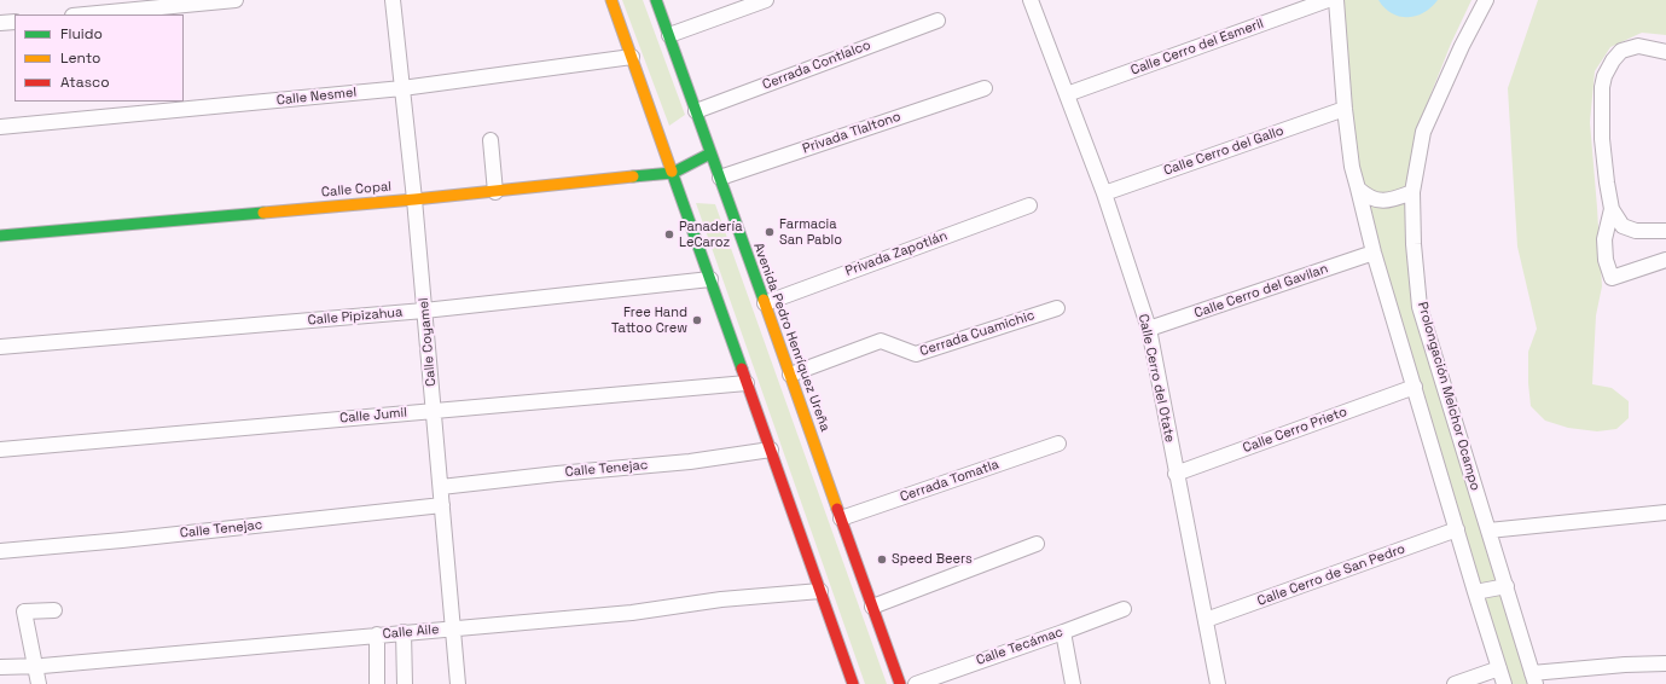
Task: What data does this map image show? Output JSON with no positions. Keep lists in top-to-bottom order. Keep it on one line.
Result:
{"streets":{"main road":["Calle Copal","Avenida Pedro Henríquez Ureña"],"street":["Calle Cerro del Esmeril","Cerrada Contlalco","Calle Nesmel","Privada Tlaltono","Calle Cerro del Gallo","Privada Zapotlán","Calle Cerro del Gavilan","Calle Pipizahua","Cerrada Cuamichic","Calle Coyamel","Calle Cerro del Otate","Prolongación Melchor Ocampo","Calle Jumil","Calle Cerro Prieto","Calle Tenejac","Cerrada Tomatla","Calle Cerro de San Pedro","Calle Aile","Calle Tecámac"]},"crossings":[["Calle Cerro del Esmeril","Calle Cerro del Otate"],["Cerrada Contlalco","Avenida Pedro Henríquez Ureña"],["Calle Nesmel","Calle Coyamel"],["Privada Tlaltono","Avenida Pedro Henríquez Ureña"],["Calle Cerro del Gallo","Calle Cerro del Otate"],["Calle Copal","Avenida Pedro Henríquez Ureña"],["Calle Copal","Calle Coyamel"],["Privada Zapotlán","Avenida Pedro Henríquez Ureña"],["Calle Cerro del Gavilan","Calle Cerro del Otate"],["Calle Pipizahua","Calle Coyamel"],["Cerrada Cuamichic","Avenida Pedro Henríquez Ureña"],["Avenida Pedro Henríquez Ureña","Cerrada Tomatla"],["Calle Coyamel","Calle Jumil"],["Calle Coyamel","Calle Tenejac"],["Calle Coyamel","Calle Aile"],["Calle Cerro del Otate","Calle Cerro Prieto"],["Calle Cerro del Otate","Calle Cerro de San Pedro"]],"places":["Farmacia San Pablo","Panadería LeCaroz","Free Hand Tattoo Crew","Speed Beers"],"legend":["Fluido","Lento","Atasco"]}
